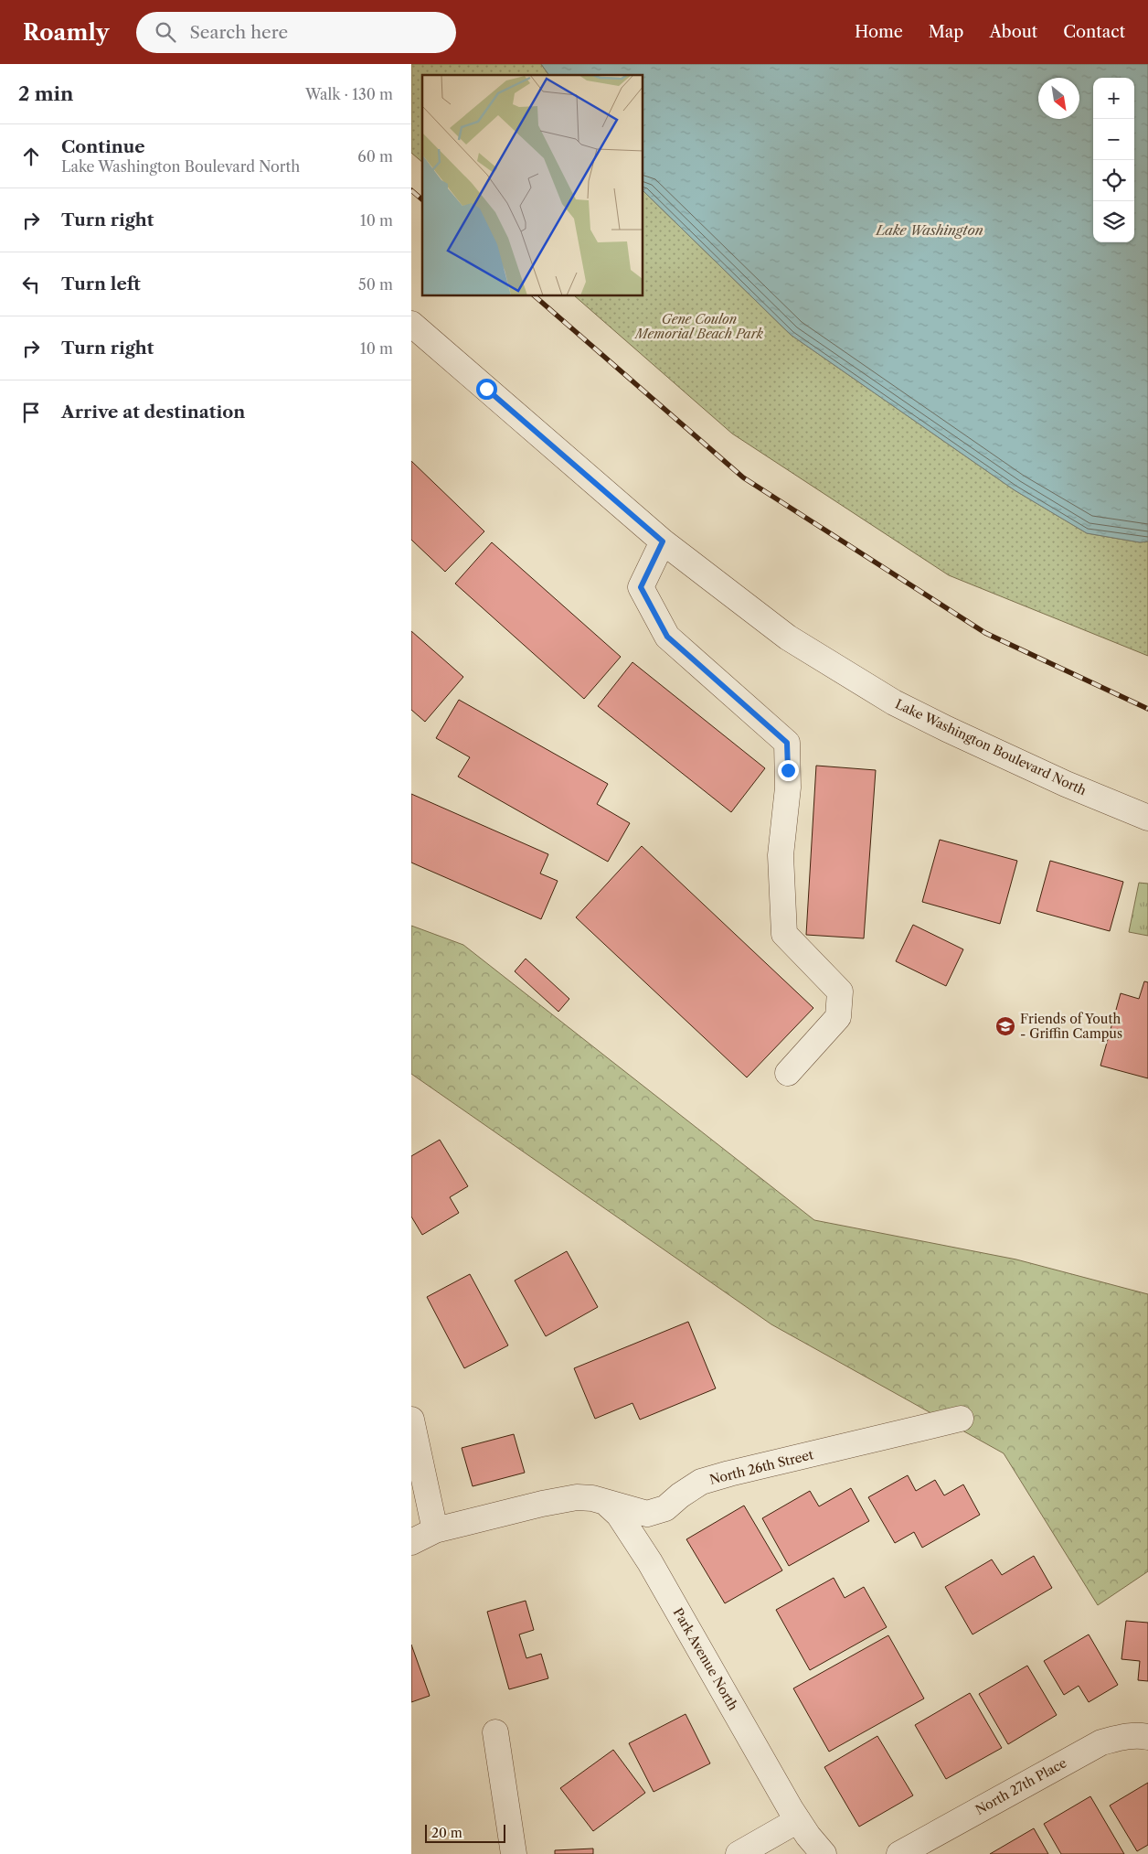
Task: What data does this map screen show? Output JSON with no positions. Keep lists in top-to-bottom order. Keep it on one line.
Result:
{"streets":{"street":["Lake Washington Boulevard North","North 26th Street","Park Avenue North","North 27th Place"]},"crossings":[["North 26th Street","Park Avenue North"]],"water":["Lake Washington"],"parks":["Gene Coulon Memorial Beach Park"],"places":{"school or university":["Friends of Youth - Griffin Campus"]},"scale_bar":"20 m","north":"bottom right","page":{"header":"Roamly","search":"Search here","nav":["Home","Map","About","Contact"],"heading":["2 min","Walk · 130 m"],"map_buttons":["+","−"],"list":[["Continue","Lake Washington Boulevard North","60 m"],["Turn right","10 m"],["Turn left","50 m"],["Turn right","10 m"],"Arrive at destination"],"scale":"20 m"}}
